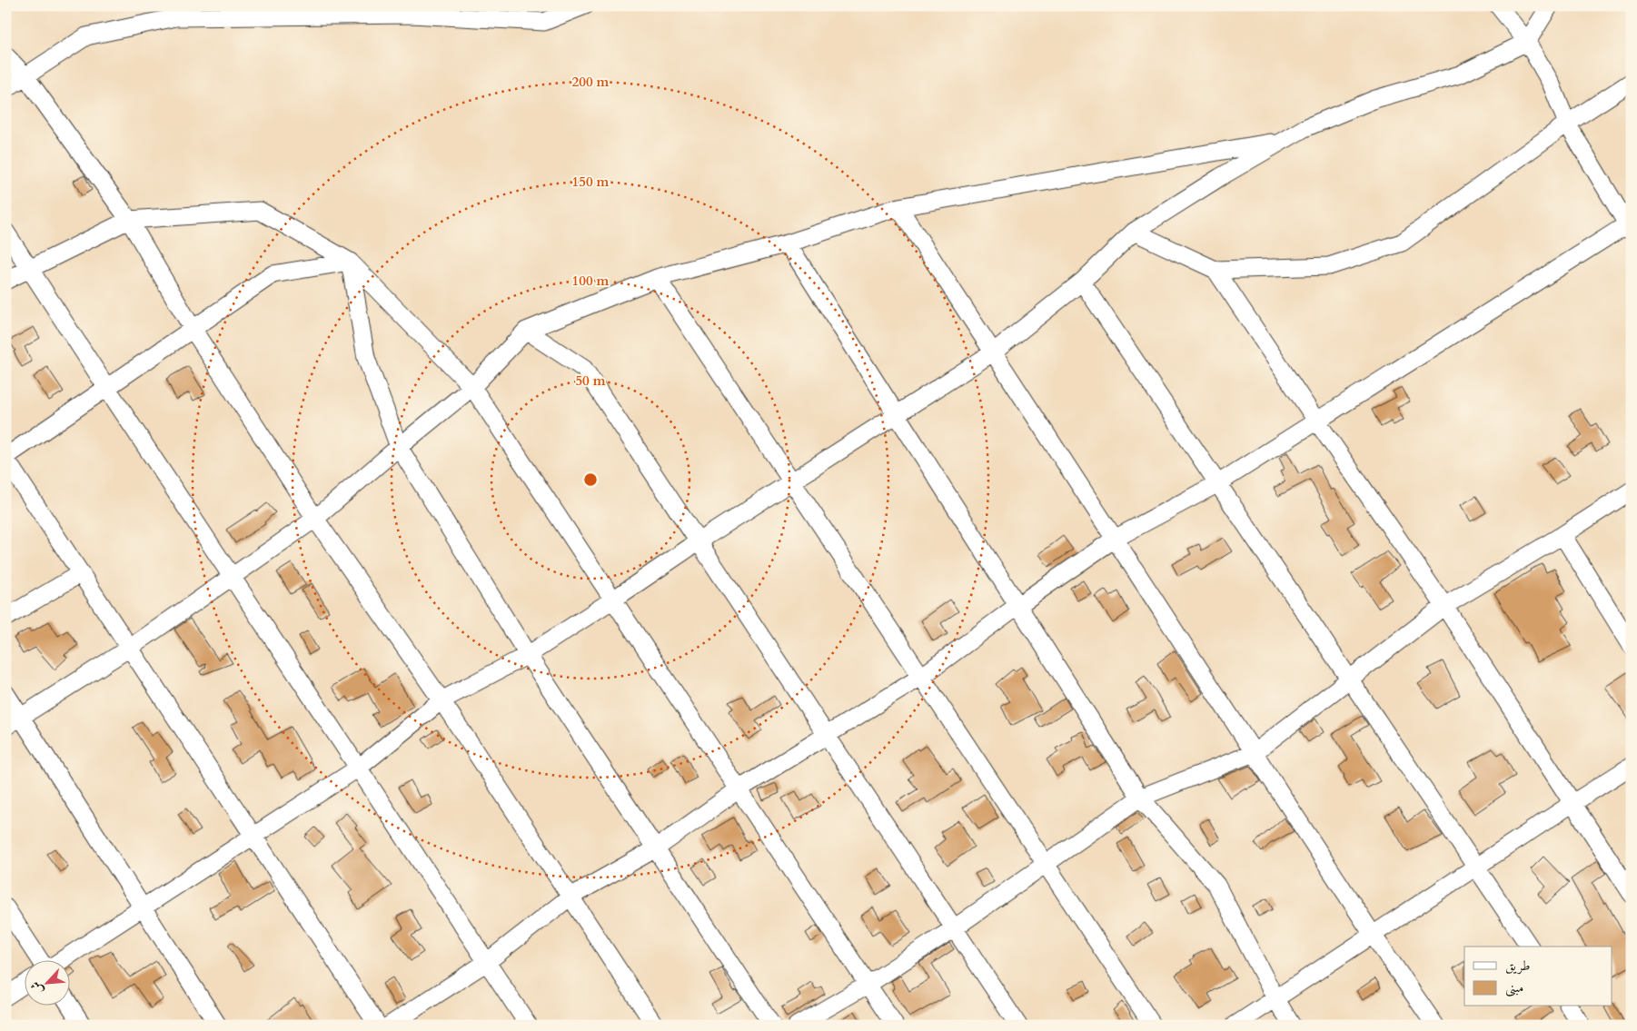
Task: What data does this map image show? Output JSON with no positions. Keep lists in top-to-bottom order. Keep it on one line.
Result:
{"legend":["طريق","مبنى"],"north":"bottom left","rings":["200 m","150 m","100 m","50 m"]}
